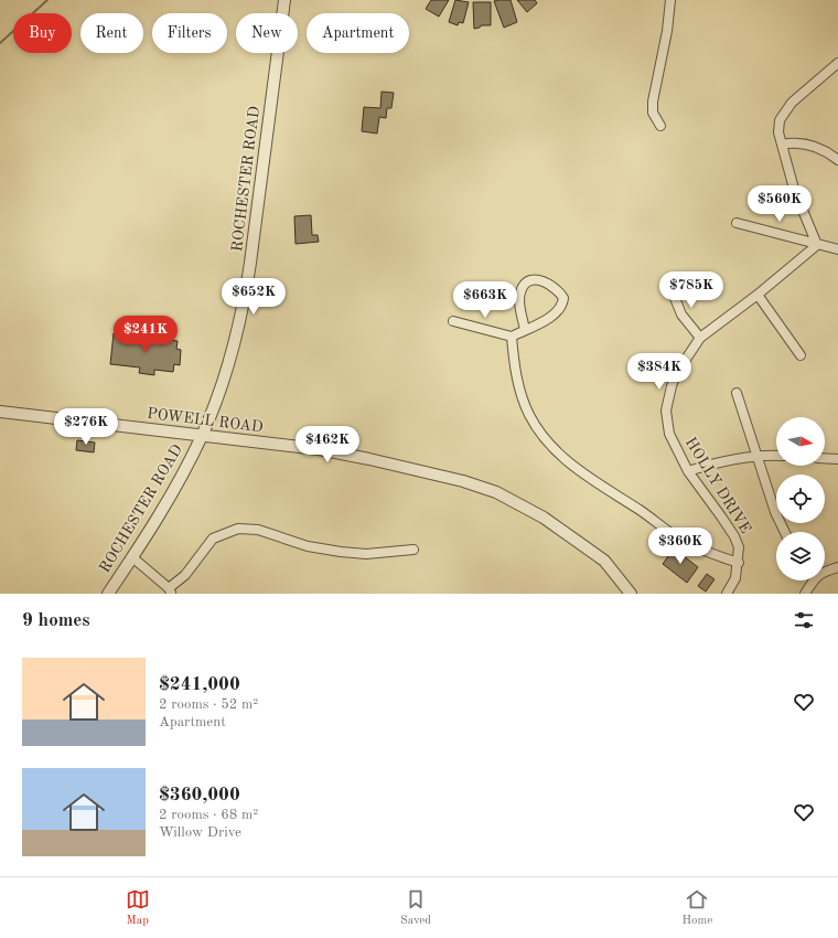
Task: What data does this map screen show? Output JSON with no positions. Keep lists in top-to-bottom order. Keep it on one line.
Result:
{"streets":{"street":["ROCHESTER ROAD","POWELL ROAD","HOLLY DRIVE"]},"crossings":[["ROCHESTER ROAD","POWELL ROAD"]],"north":"right","page":{"chip":["Buy","Rent","Filters","New","Apartment"],"price":["$560K","$785K","$652K","$663K","$241K","$384K","$276K","$462K","$360K"],"heading":"9 homes","list":[{"name":"$241,000","note":"2 rooms · 52 m² · Apartment"},{"name":"$360,000","note":"2 rooms · 68 m² · Willow Drive"}],"tabs":["Map","Saved","Home"]}}
